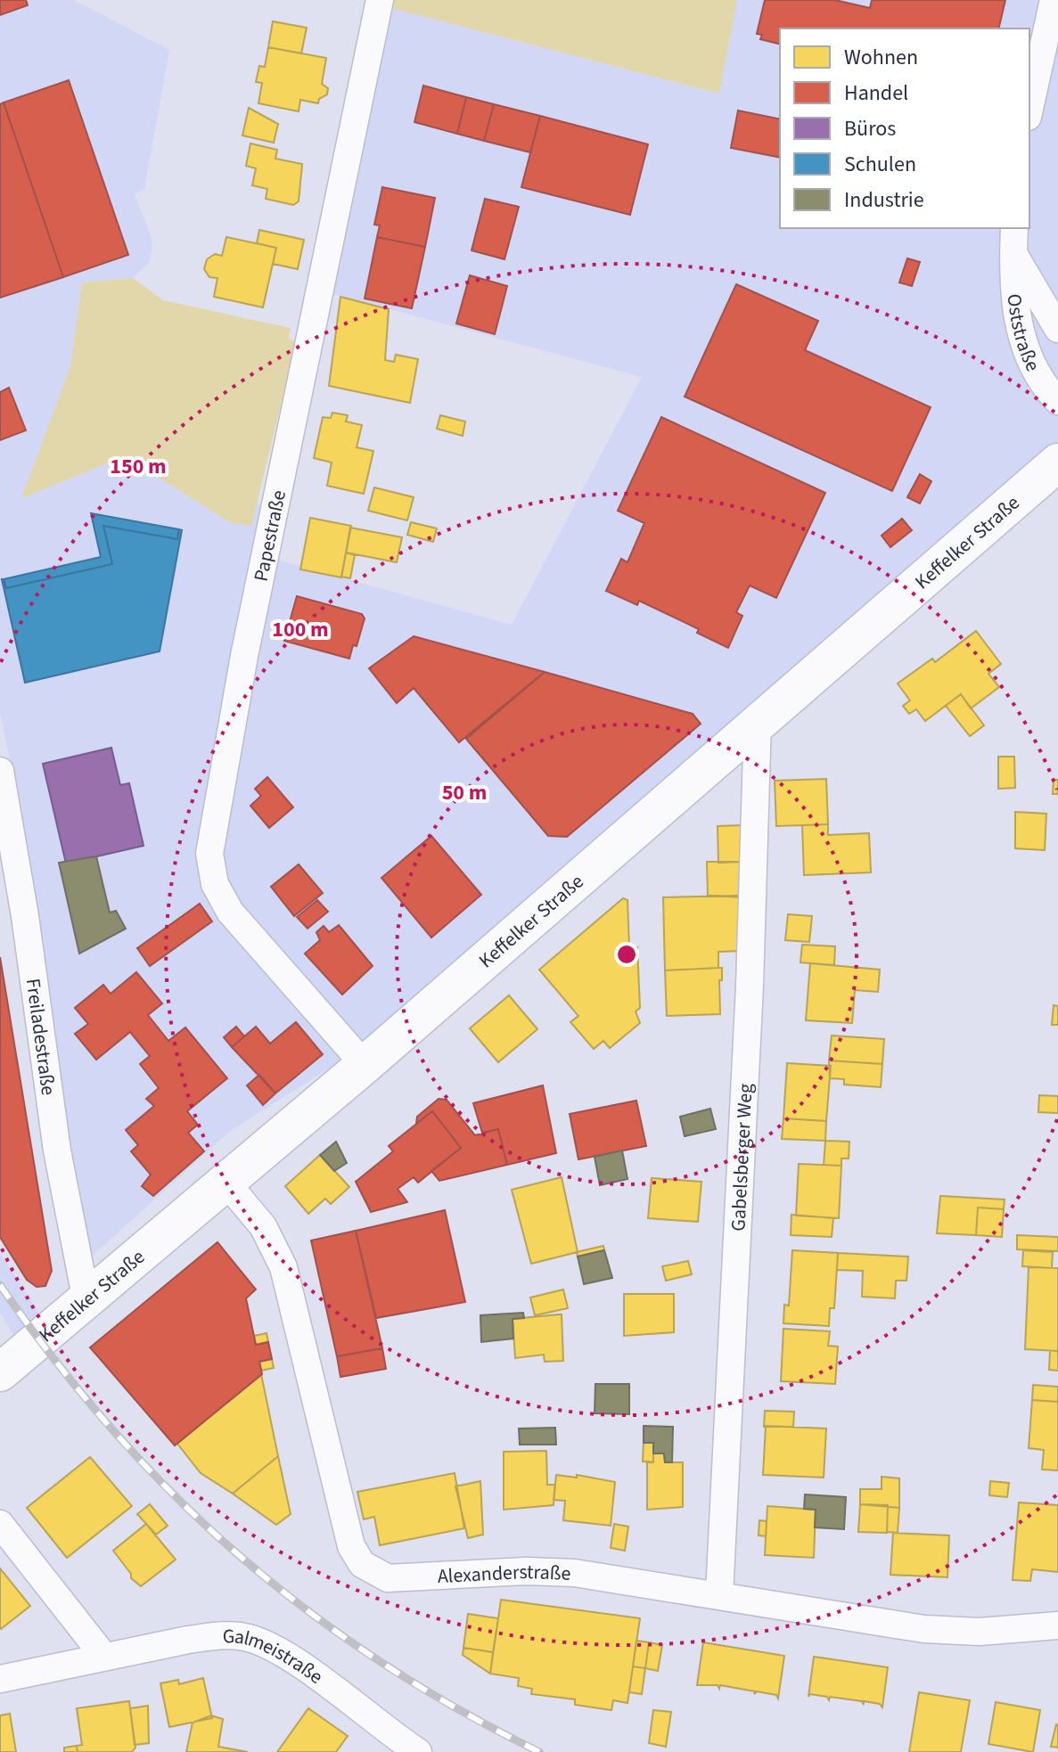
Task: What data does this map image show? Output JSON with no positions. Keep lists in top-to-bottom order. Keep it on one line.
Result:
{"streets":{"street":["Oststraße","Papestraße","Keffelker Straße","Freiladestraße","Gabelsberger Weg","Alexanderstraße","Galmeistraße"]},"crossings":[["Papestraße","Keffelker Straße"],["Keffelker Straße","Freiladestraße"],["Keffelker Straße","Gabelsberger Weg"],["Keffelker Straße","Alexanderstraße"],["Gabelsberger Weg","Alexanderstraße"]],"legend":["Wohnen","Handel","Büros","Schulen","Industrie"],"rings":["150 m","100 m","50 m"]}
